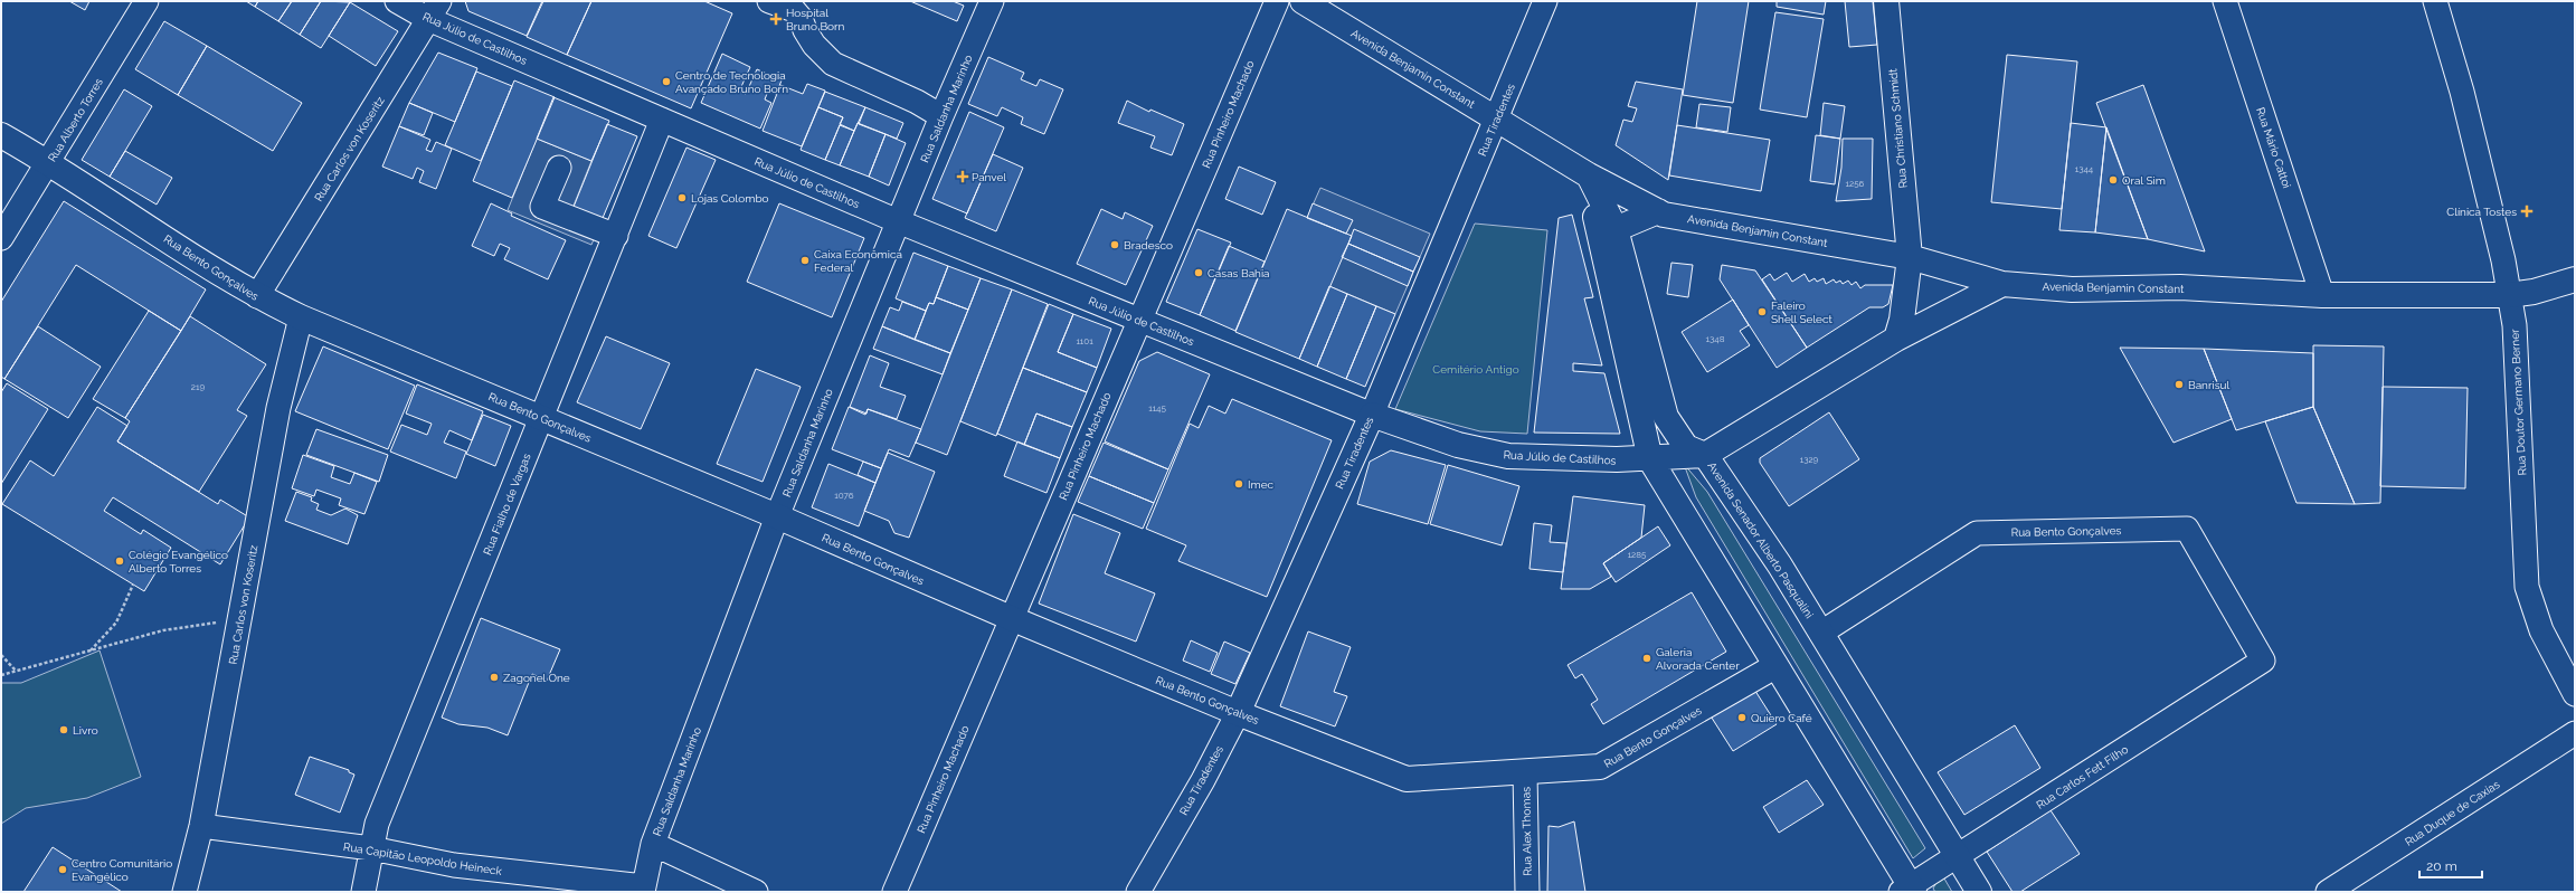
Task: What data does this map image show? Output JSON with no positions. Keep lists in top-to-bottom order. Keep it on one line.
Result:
{"streets":{"main road":["Rua Júlio de Castilhos","Avenida Benjamin Constant","Rua Tiradentes","Rua Christiano Schmidt","Rua Bento Gonçalves","Avenida Senador Alberto Pasqualini"],"street":["Rua Saldanha Marinho","Rua Pinheiro Machado","Rua Alberto Torres","Rua Mário Cattoi","Rua Carlos von Koseritz","Rua Doutor Germano Berner","Rua Fialho de Vargas","Rua Carlos Fett Filho","Rua Duque de Caxias","Rua Alex Thomas","Rua Capitão Leopoldo Heineck"]},"crossings":[["Rua Júlio de Castilhos","Avenida Benjamin Constant"],["Rua Júlio de Castilhos","Rua Saldanha Marinho"],["Rua Júlio de Castilhos","Rua Pinheiro Machado"],["Rua Júlio de Castilhos","Rua Tiradentes"],["Rua Júlio de Castilhos","Rua Carlos von Koseritz"],["Rua Júlio de Castilhos","Rua Fialho de Vargas"],["Rua Júlio de Castilhos","Avenida Senador Alberto Pasqualini"],["Avenida Benjamin Constant","Rua Tiradentes"],["Avenida Benjamin Constant","Rua Christiano Schmidt"],["Avenida Benjamin Constant","Rua Mário Cattoi"],["Avenida Benjamin Constant","Rua Doutor Germano Berner"],["Avenida Benjamin Constant","Avenida Senador Alberto Pasqualini"],["Rua Saldanha Marinho","Rua Bento Gonçalves"],["Rua Saldanha Marinho","Rua Capitão Leopoldo Heineck"],["Rua Pinheiro Machado","Rua Bento Gonçalves"],["Rua Alberto Torres","Rua Bento Gonçalves"],["Rua Tiradentes","Rua Bento Gonçalves"],["Rua Carlos von Koseritz","Rua Bento Gonçalves"],["Rua Carlos von Koseritz","Rua Capitão Leopoldo Heineck"],["Rua Bento Gonçalves","Rua Fialho de Vargas"],["Rua Bento Gonçalves","Avenida Senador Alberto Pasqualini"],["Rua Bento Gonçalves","Rua Carlos Fett Filho"],["Rua Bento Gonçalves","Rua Alex Thomas"],["Rua Fialho de Vargas","Rua Capitão Leopoldo Heineck"],["Avenida Senador Alberto Pasqualini","Rua Carlos Fett Filho"]],"parks":["Cemitério Antigo"],"places":{"health":["Hospital Bruno Born","Panvel","Clínica Tostes"],"other":["Centro de Tecnologia Avançado Bruno Born","Oral Sim","Lojas Colombo","Bradesco","Caixa Econômica Federal","Casas Bahia","Faleiro Shell Select","Banrisul","Imec","Colégio Evangélico Alberto Torres","Galeria Alvorada Center","Zagonel One","Quiero Café","Livro","Centro Comunitário Evangélico"]},"house_numbers":["1344","1256","1348","1101","219","1145","1329","1076","1285"],"scale_bar":"20 m"}
